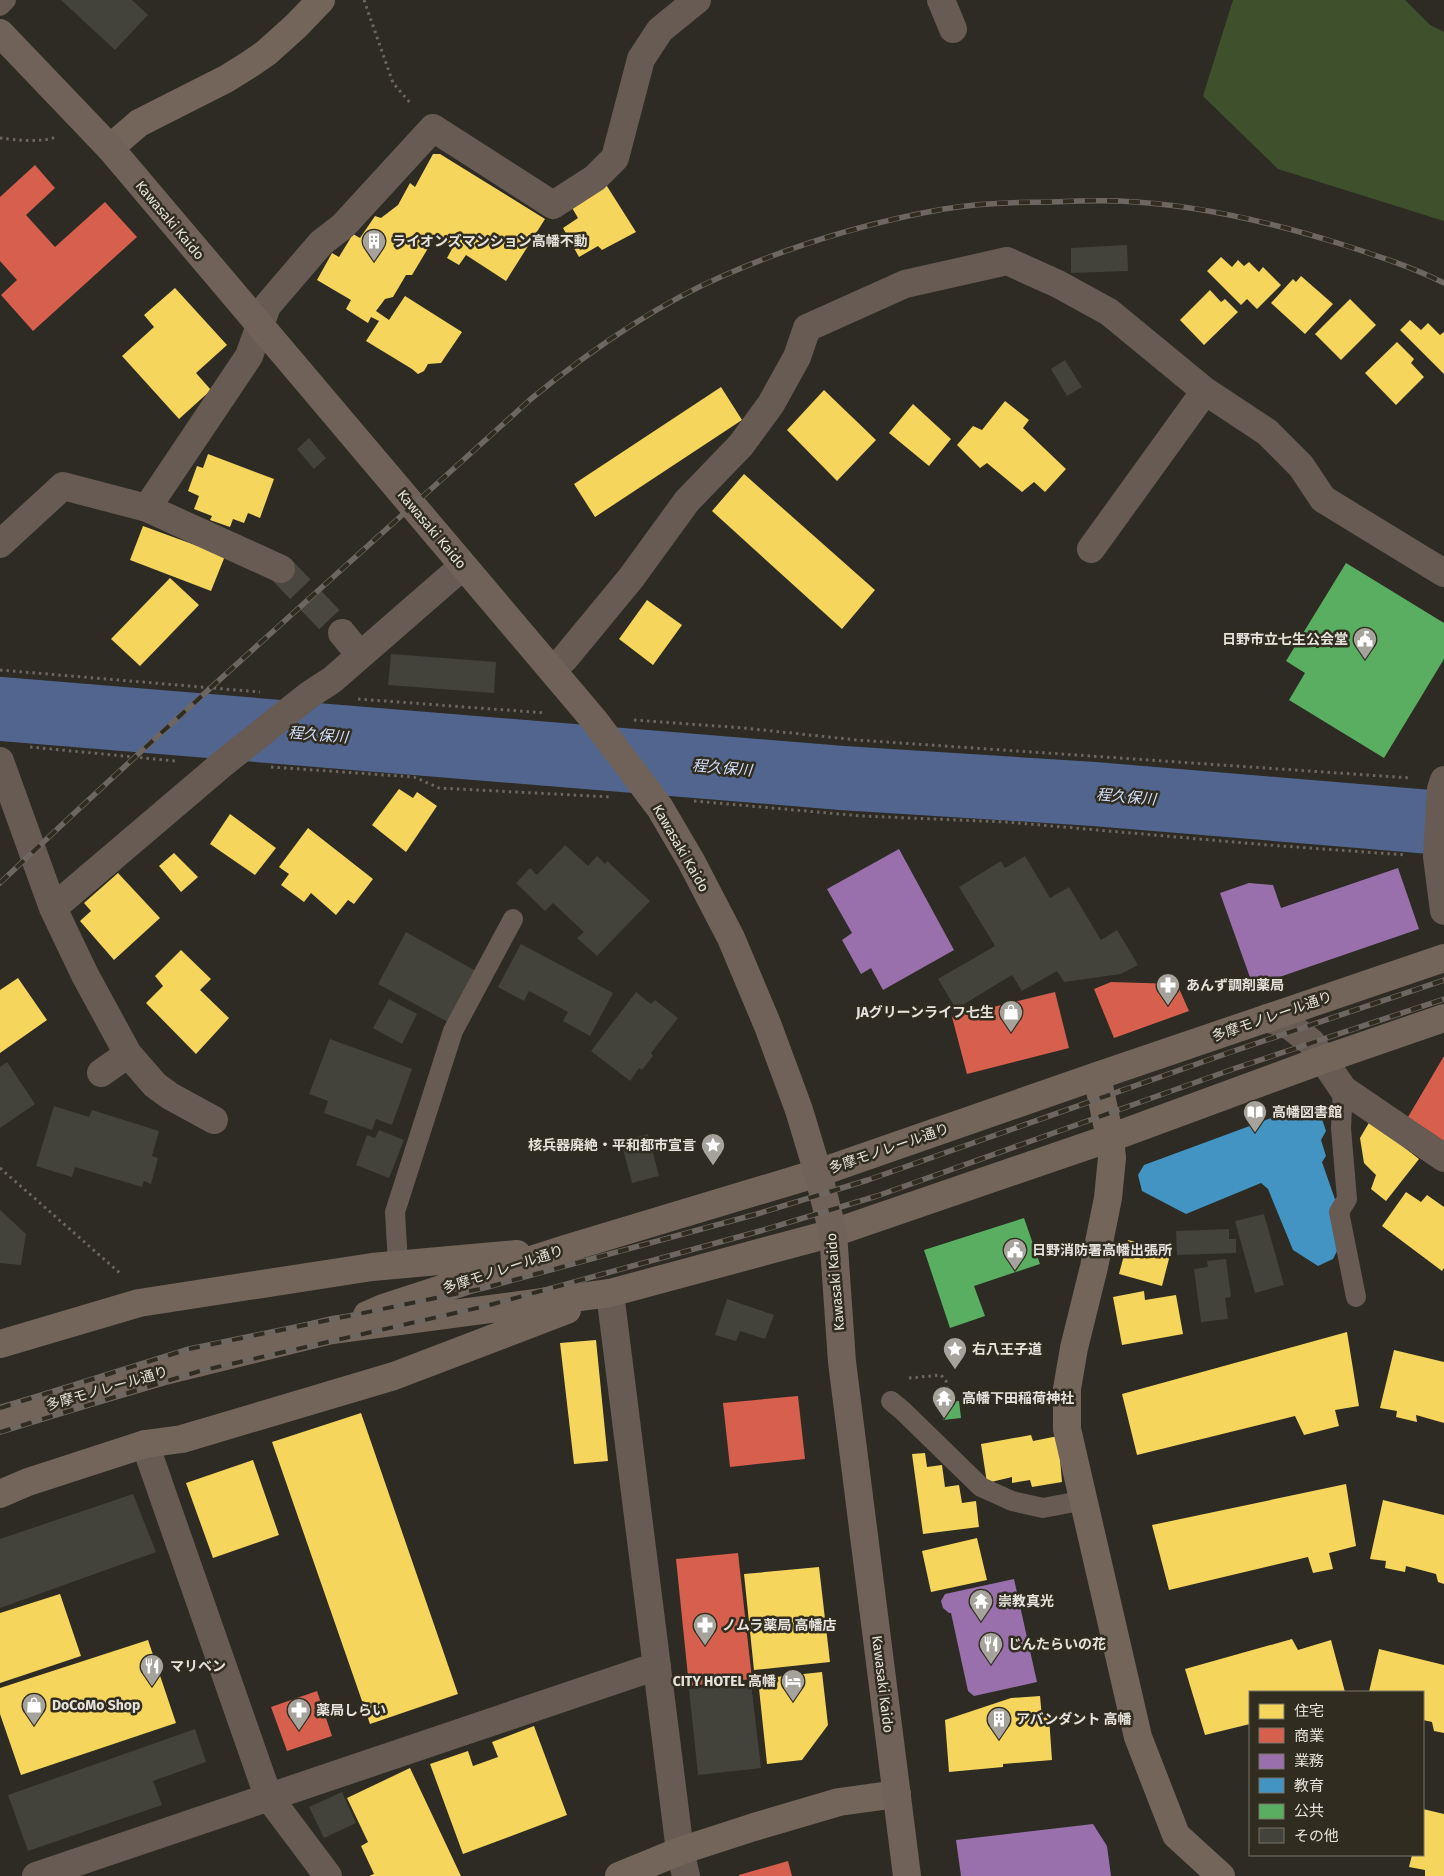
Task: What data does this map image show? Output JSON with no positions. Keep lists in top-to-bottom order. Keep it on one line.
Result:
{"streets":{"main road":["Kawasaki Kaido","多摩モノレール通り"]},"crossings":[["Kawasaki Kaido","多摩モノレール通り"]],"water":["程久保川"],"places":{"building":["ライオンズマンション高幡不動","アバンダント 高幡"],"public building":["日野市立七生公会堂","日野消防署高幡出張所"],"pharmacy":["あんず調剤薬局","ノムラ薬局 高幡店","薬局しらい"],"shop":["JAグリーンライフ七生","DoCoMo Shop"],"library":["高幡図書館"],"place":["核兵器廃絶・平和都市宣言","右八王子道"],"temple":["高幡下田稲荷神社","崇教真光"],"restaurant":["じんたらいの花","マリベン"],"hotel":["CITY HOTEL 高幡"]},"legend":["住宅","商業","業務","教育","公共","その他"]}
